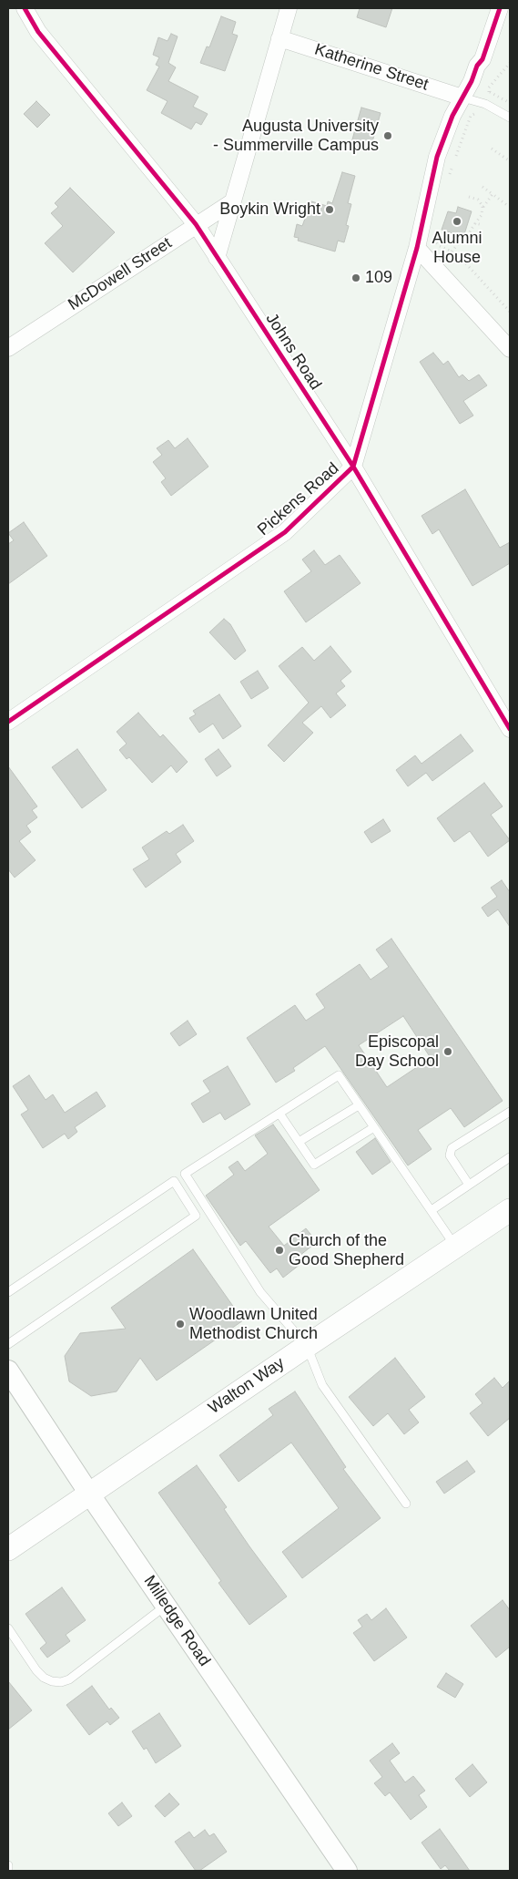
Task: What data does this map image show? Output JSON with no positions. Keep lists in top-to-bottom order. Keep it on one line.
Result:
{"streets":{"main road":["Walton Way"],"street":["Katherine Street","McDowell Street","Johns Road","Pickens Road","Milledge Road"]},"crossings":[["Katherine Street","Pickens Road"],["McDowell Street","Johns Road"],["Johns Road","Pickens Road"],["Walton Way","Milledge Road"]],"places":["Augusta University - Summerville Campus","Boykin Wright","Alumni House","109","Episcopal Day School","Church of the Good Shepherd","Woodlawn United Methodist Church"]}
